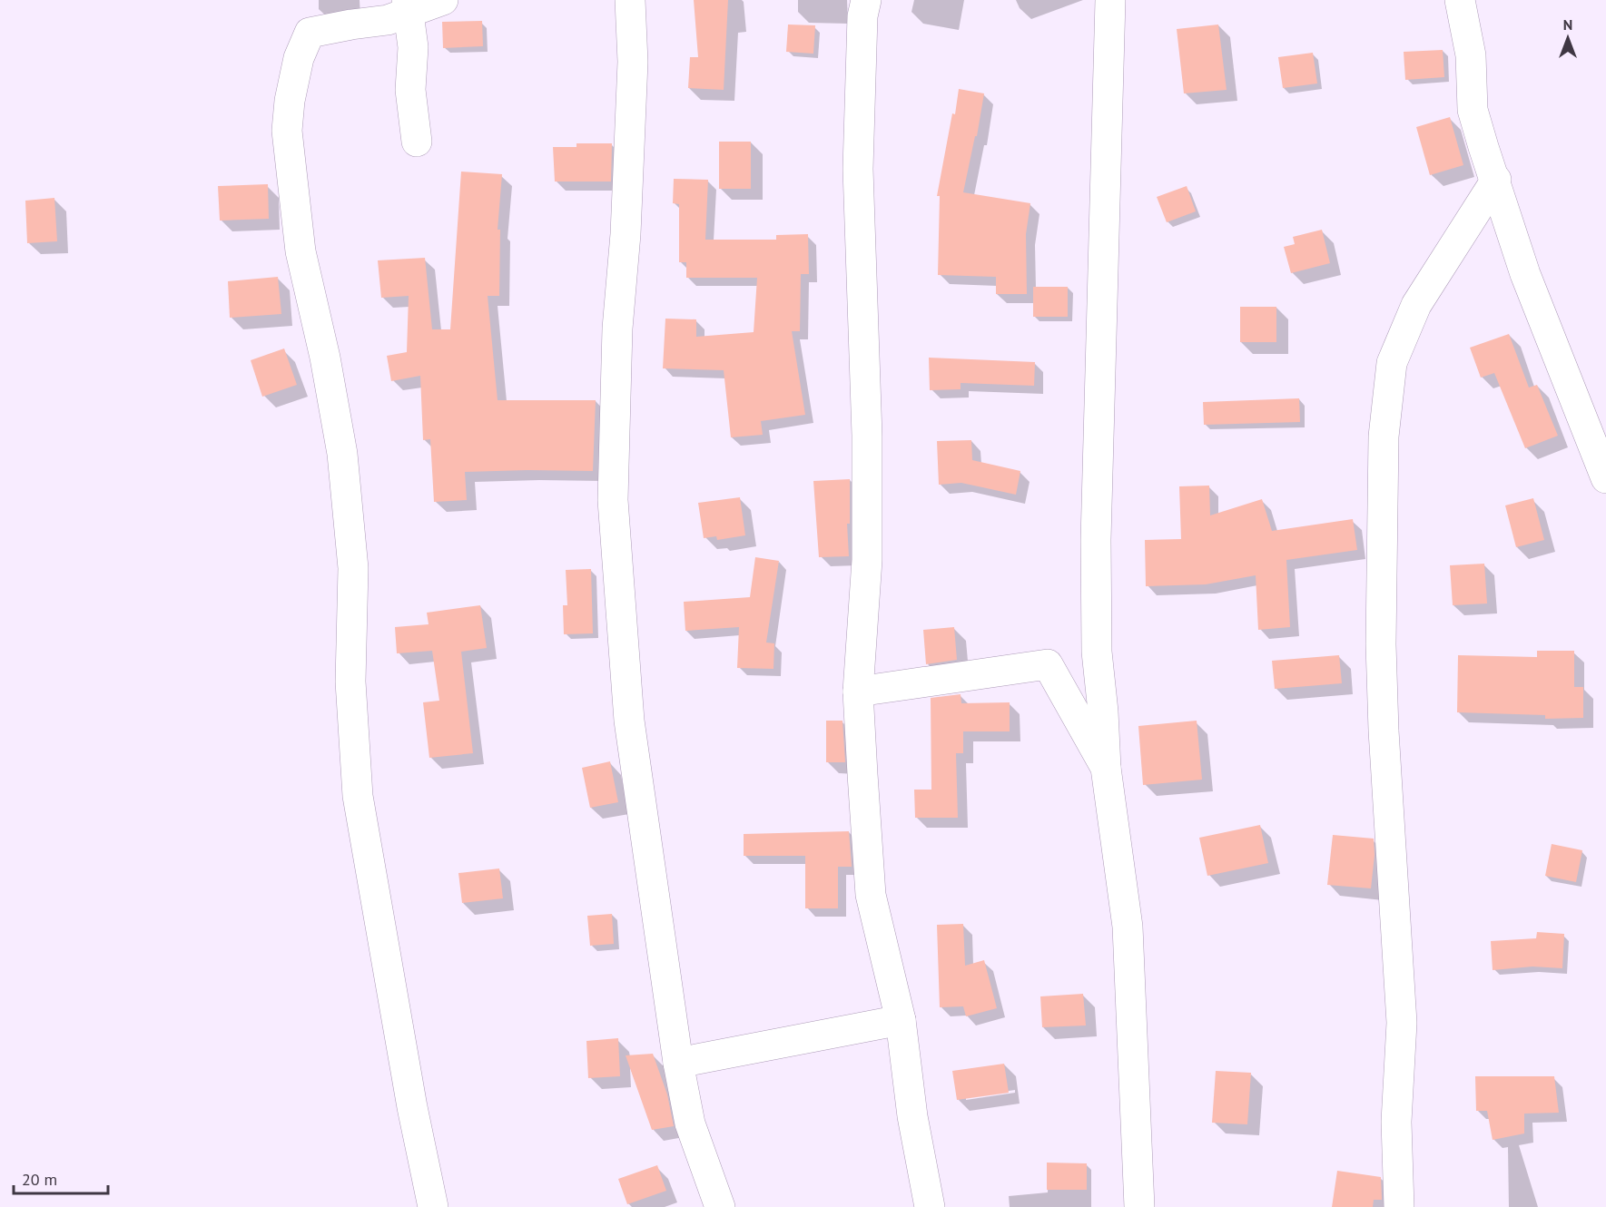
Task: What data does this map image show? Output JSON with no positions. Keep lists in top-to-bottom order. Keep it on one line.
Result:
{"scale_bar":"20 m","north":"top"}
